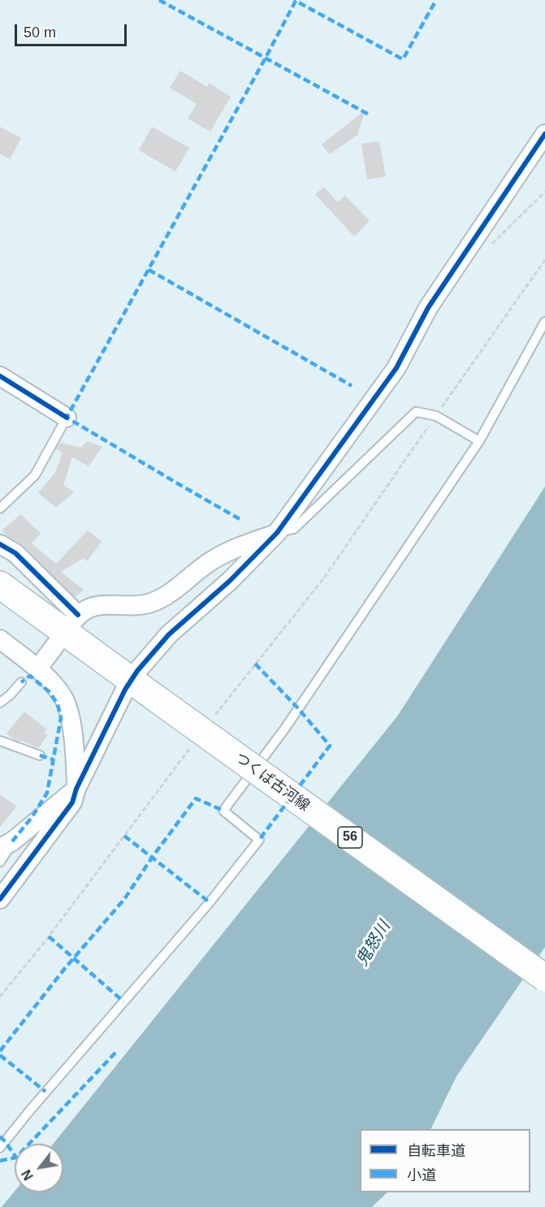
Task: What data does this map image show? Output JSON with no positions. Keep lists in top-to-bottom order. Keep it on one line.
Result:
{"streets":{"main road":["つくば古河線","56"]},"water":["鬼怒川"],"legend":["自転車道","小道"],"scale_bar":"50 m","north":"bottom left"}
